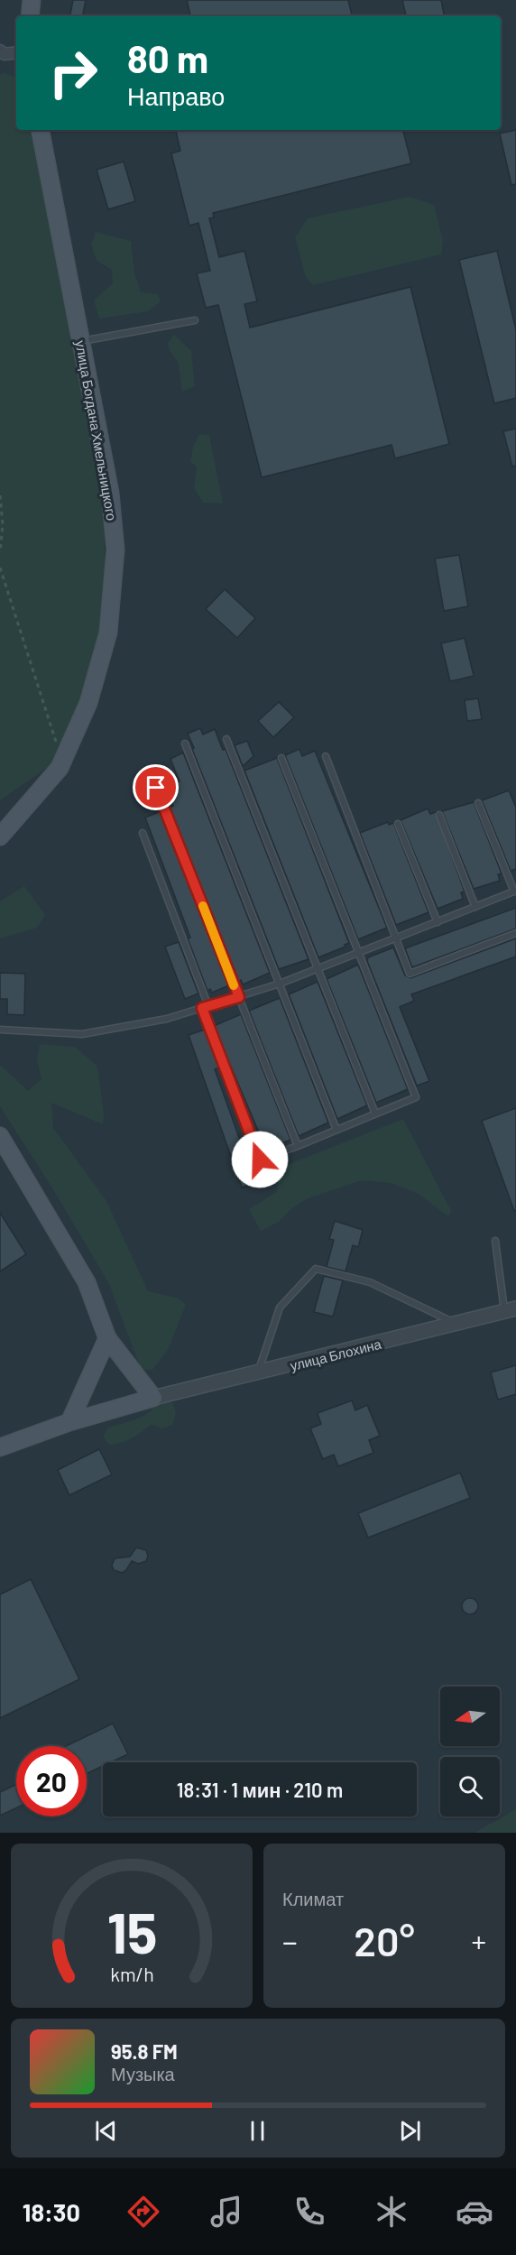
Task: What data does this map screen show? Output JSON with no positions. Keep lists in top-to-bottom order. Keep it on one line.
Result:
{"streets":{"main road":["улица Богдана Хмельницкого","улица Блохина"]},"north":"left","page":{"turn":["80 m","Направо"],"limit":"20","trip":"18:31 · 1 мин · 210 m","tile":"Климат","heat":["−","20°","+"],"song":["95.8 FM","Музыка"],"tabs":"18:30","gauge":["15","km/h"]}}
